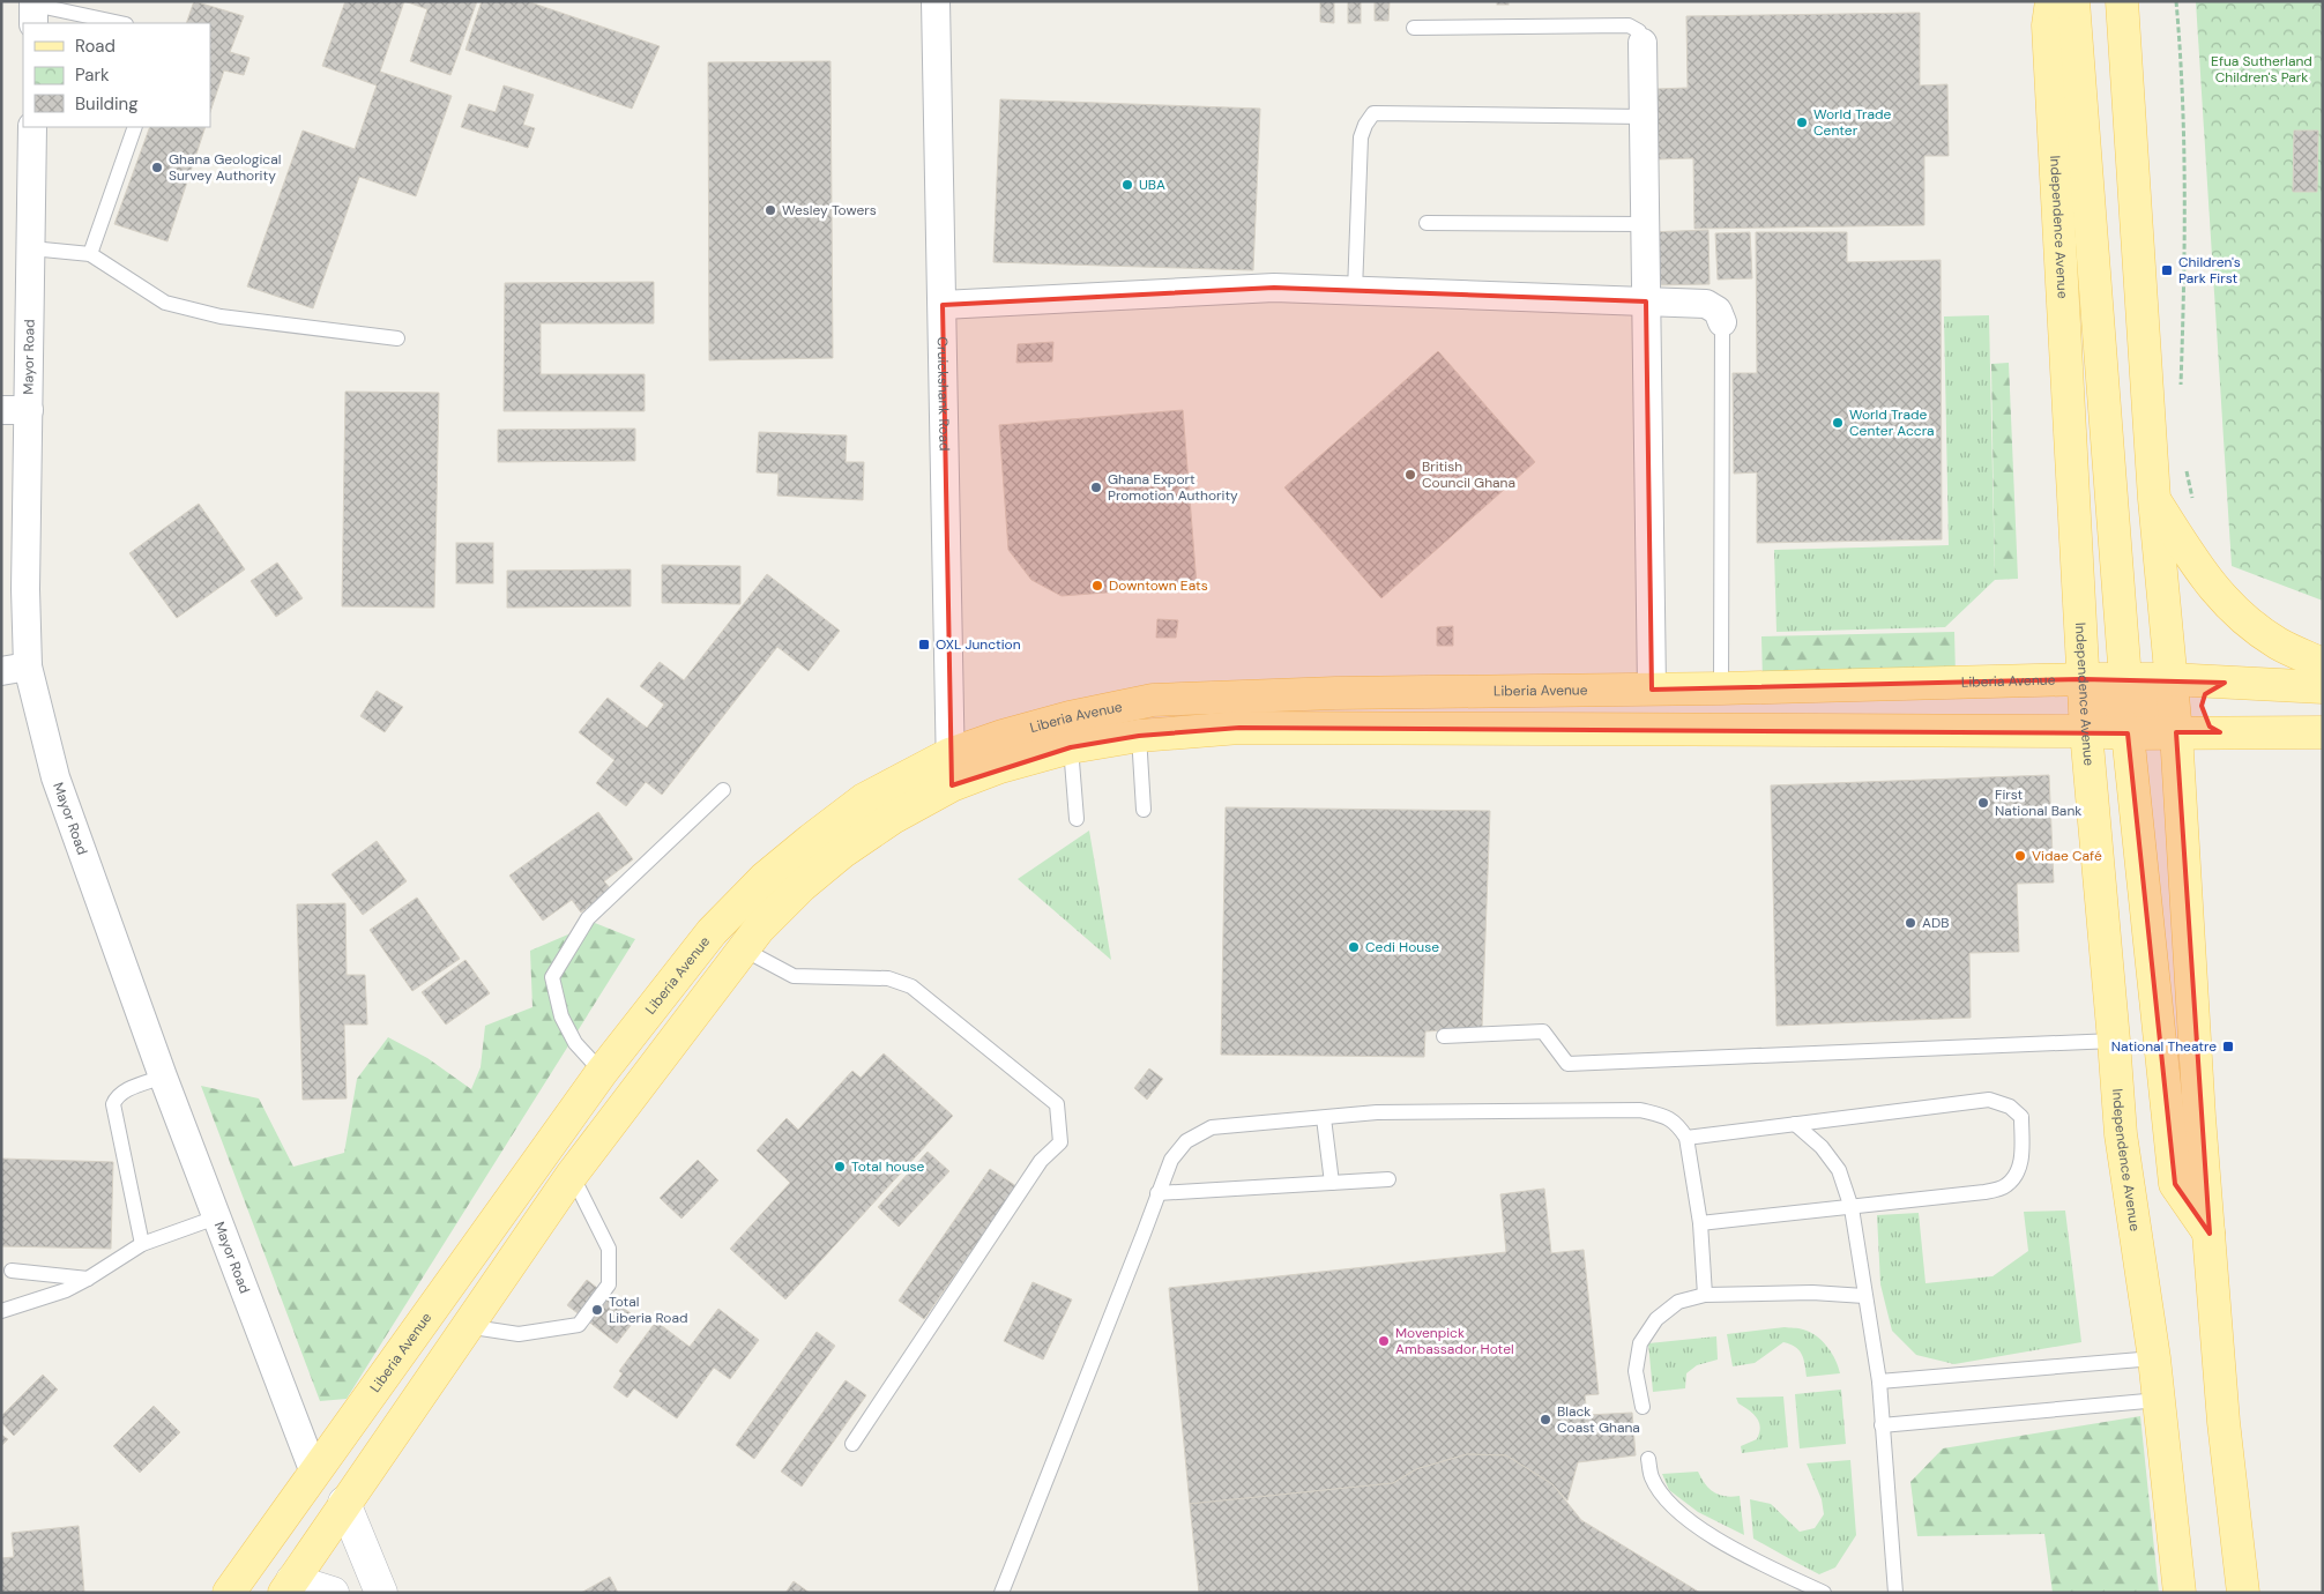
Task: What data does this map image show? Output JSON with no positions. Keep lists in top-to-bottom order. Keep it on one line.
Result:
{"streets":{"main road":["Independence Avenue","Liberia Avenue"],"street":["Mayor Road","Cruickshank Road"]},"crossings":[["Independence Avenue","Liberia Avenue"],["Mayor Road","Liberia Avenue"],["Cruickshank Road","Liberia Avenue"]],"parks":["Efua Sutherland Children's Park"],"places":{"other":["World Trade Center","Ghana Geological Survey Authority","UBA","Wesley Towers","World Trade Center Accra","British Council Ghana","Ghana Export Promotion Authority","Downtown Eats","First National Bank","Vidae Café","ADB","Cedi House","Total house","Total Liberia Road","Movenpick Ambassador Hotel","Black Coast Ghana"],"transit":["Children's Park First","OXL Junction","National Theatre"]},"legend":["Road","Park","Building"]}
